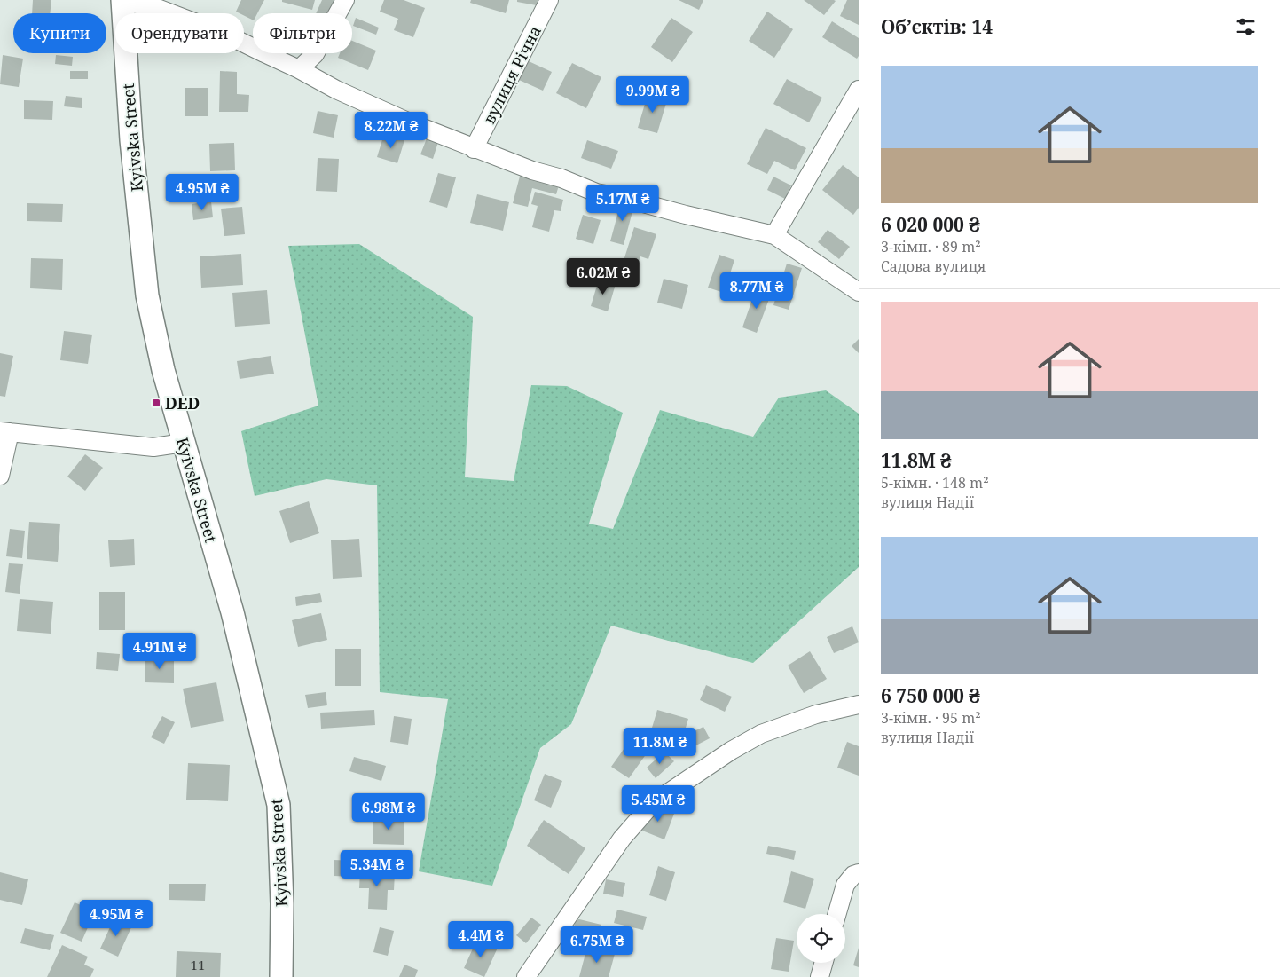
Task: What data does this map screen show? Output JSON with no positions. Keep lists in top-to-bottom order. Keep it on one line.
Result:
{"streets":{"street":["вулиця Річна","Kyivska Street"]},"places":{"transit":["DED"]},"house_numbers":["11"],"page":{"heading":"Об’єктів: 14","chip":["Купити","Орендувати","Фільтри"],"list":[{"name":"6 020 000 ₴","note":"3-кімн. · 89 m² · Садова вулиця"},{"name":"11.8M ₴","note":"5-кімн. · 148 m² · вулиця Надії"},{"name":"6 750 000 ₴","note":"3-кімн. · 95 m² · вулиця Надії"}],"price":["9.99M ₴","8.22M ₴","4.95M ₴","5.17M ₴","6.02M ₴","8.77M ₴","4.91M ₴","11.8M ₴","5.45M ₴","6.98M ₴","5.34M ₴","4.95M ₴","4.4M ₴","6.75M ₴"]}}
